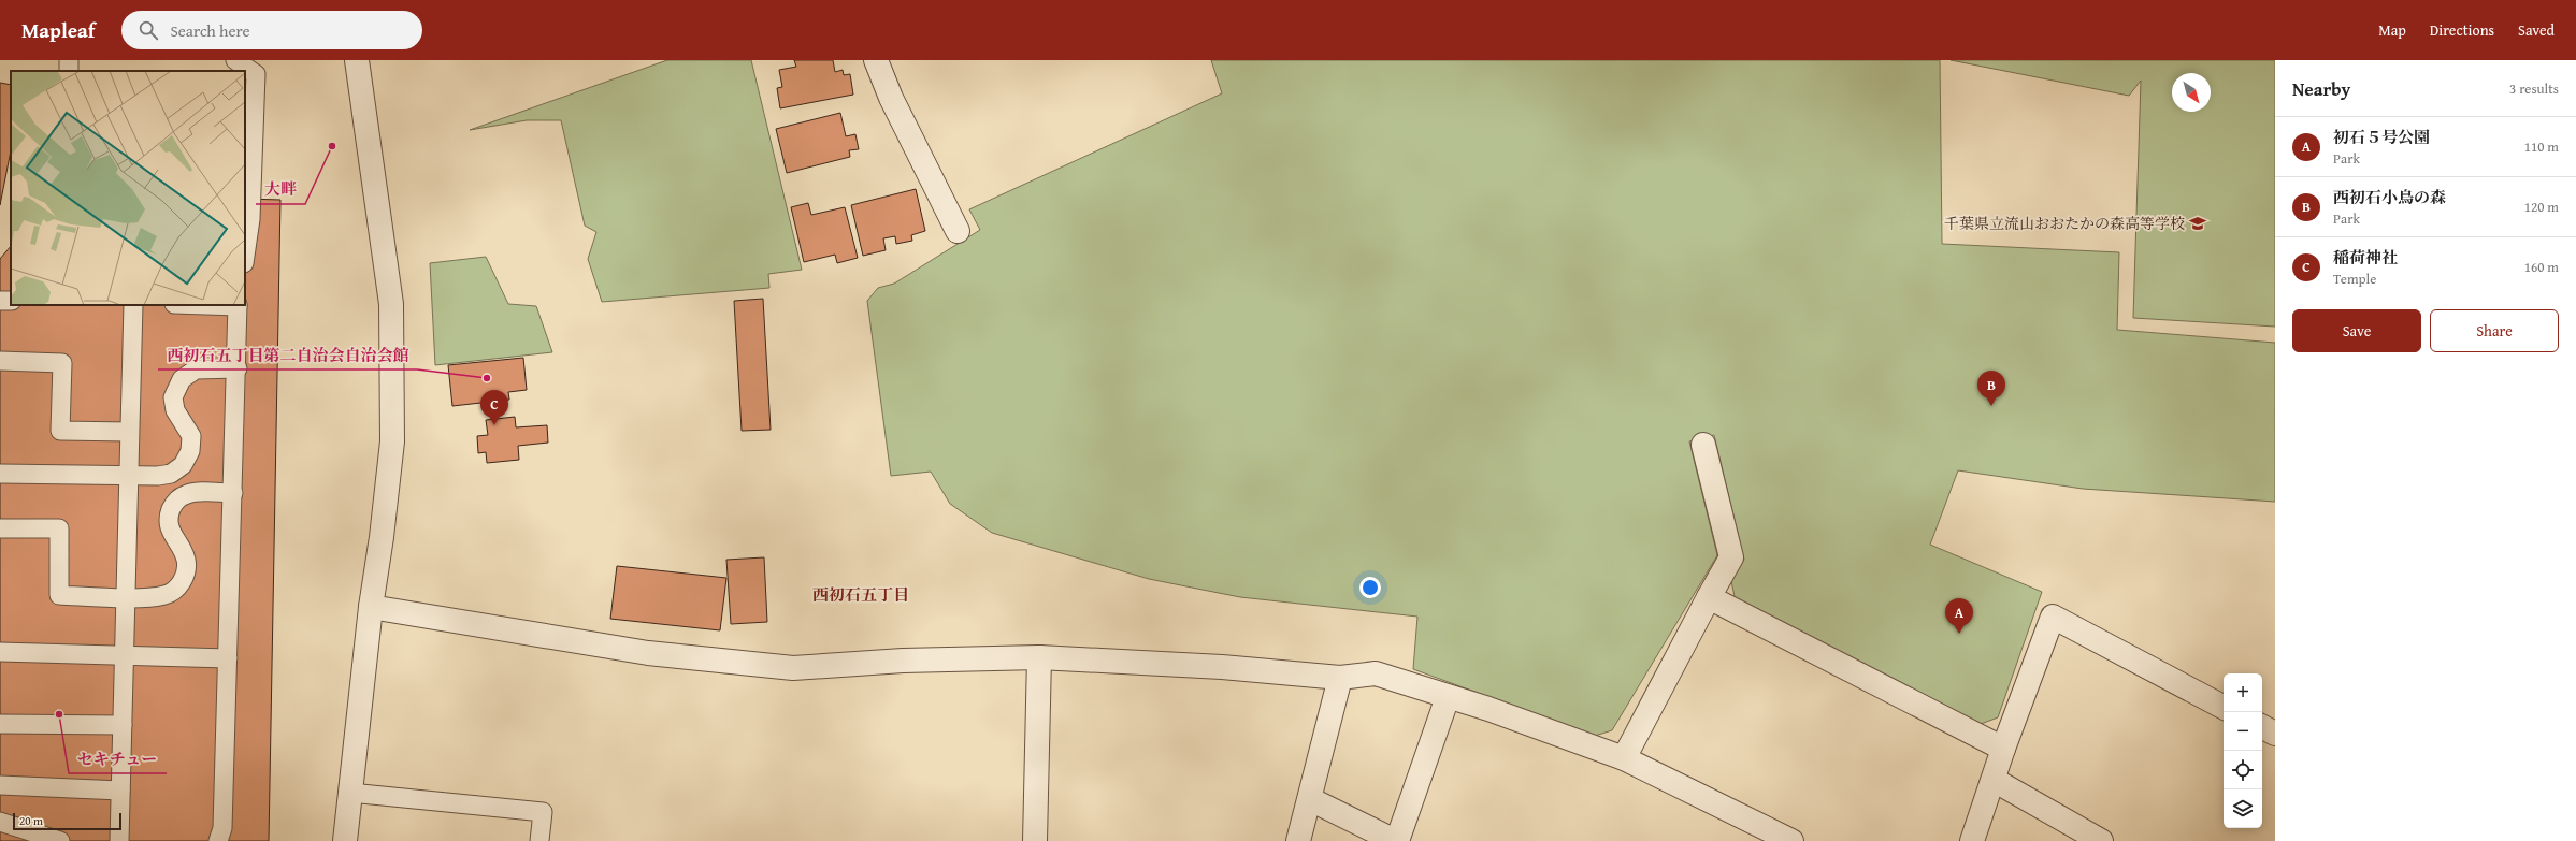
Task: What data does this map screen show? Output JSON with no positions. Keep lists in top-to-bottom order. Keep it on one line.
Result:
{"districts":["西初石五丁目"],"places":{"other":["大畔","西初石五丁目第二自治会自治会館","セキチュー"],"school or university":["千葉県立流山おおたかの森高等学校"]},"scale_bar":"20 m","north":"bottom right","page":{"header":"Mapleaf","search":"Search here","nav":["Map","Directions","Saved"],"heading":["Nearby","3 results"],"list":[{"mark":"A","name":"初石５号公園","note":"Park","value":"110 m"},{"mark":"B","name":"西初石小鳥の森","note":"Park","value":"120 m"},{"mark":"C","name":"稲荷神社","note":"Temple","value":"160 m"}],"buttons":["Save","Share"],"pins":["B","C","A"],"map_buttons":["+","−"],"scale":"20 m"}}
